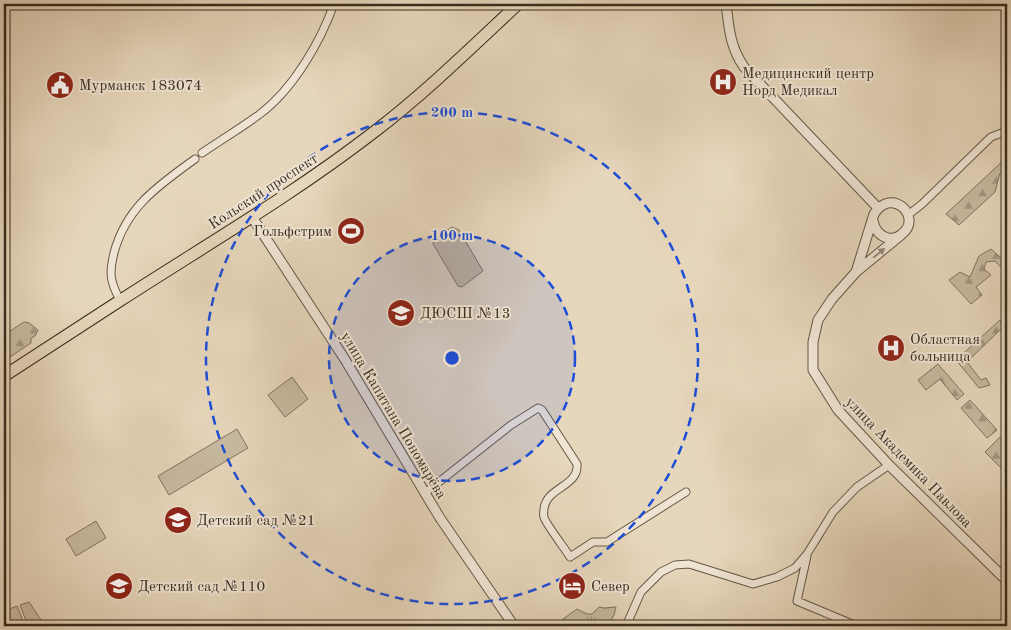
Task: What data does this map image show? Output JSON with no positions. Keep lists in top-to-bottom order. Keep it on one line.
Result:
{"streets":{"main road":["Кольский проспект"],"street":["улица Капитана Пономарёва","улица Академика Павлова"]},"crossings":[["Кольский проспект","улица Капитана Пономарёва"]],"places":{"hospital":["Медицинский центр Норд Медикал","Областная больница"],"public building":["Мурманск 183074"],"sports":["Гольфстрим"],"school or university":["ДЮСШ №13","Детский сад №21","Детский сад №110"],"hotel":["Север"]},"rings":["200 m","100 m"]}
